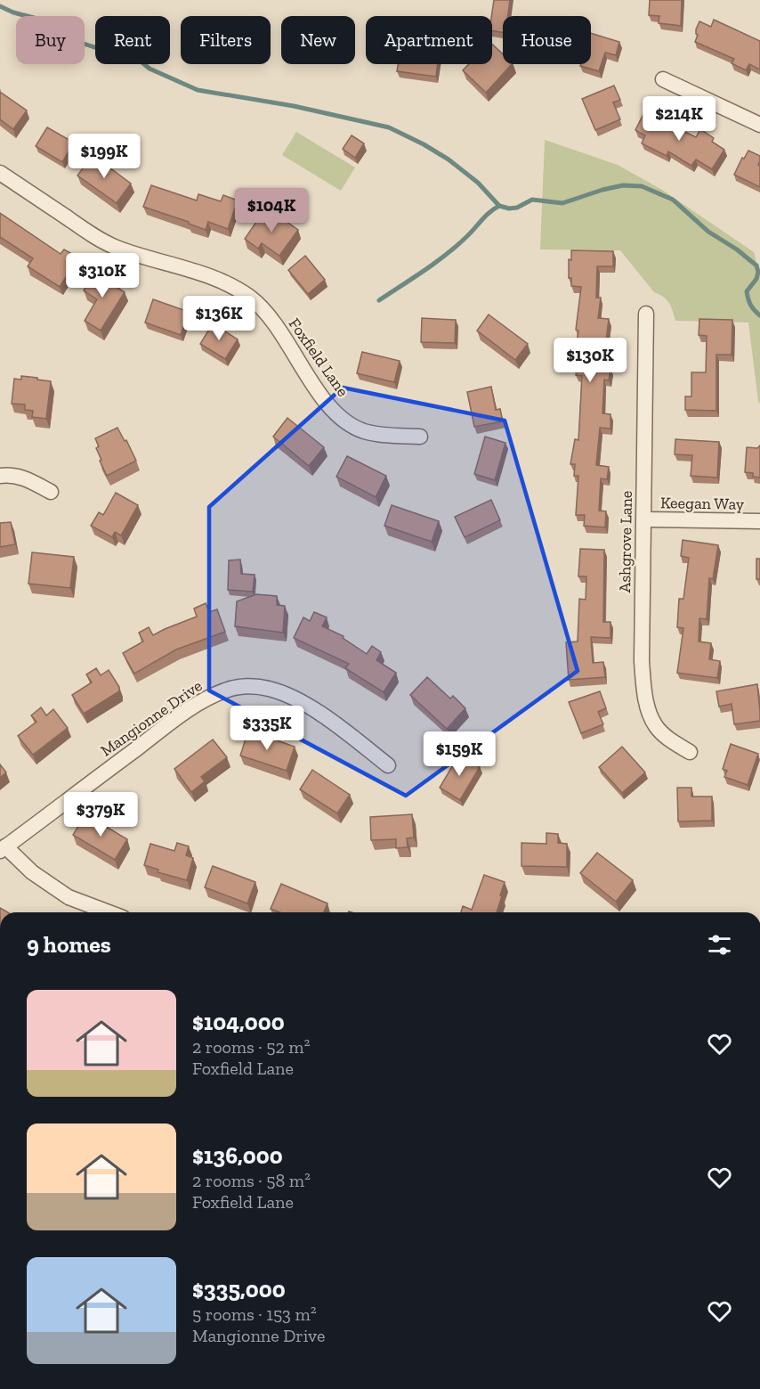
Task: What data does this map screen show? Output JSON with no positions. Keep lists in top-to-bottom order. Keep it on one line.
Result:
{"streets":{"street":["Foxfield Lane","Keegan Way","Ashgrove Lane","Mangionne Drive"]},"crossings":[["Keegan Way","Ashgrove Lane"]],"page":{"chip":["Buy","Rent","Filters","New","Apartment","House"],"price":["$214K","$199K","$104K","$310K","$136K","$130K","$335K","$159K","$379K"],"heading":"9 homes","list":[{"name":"$104,000","note":"2 rooms · 52 m² · Foxfield Lane"},{"name":"$136,000","note":"2 rooms · 58 m² · Foxfield Lane"},{"name":"$335,000","note":"5 rooms · 153 m² · Mangionne Drive"}]}}
